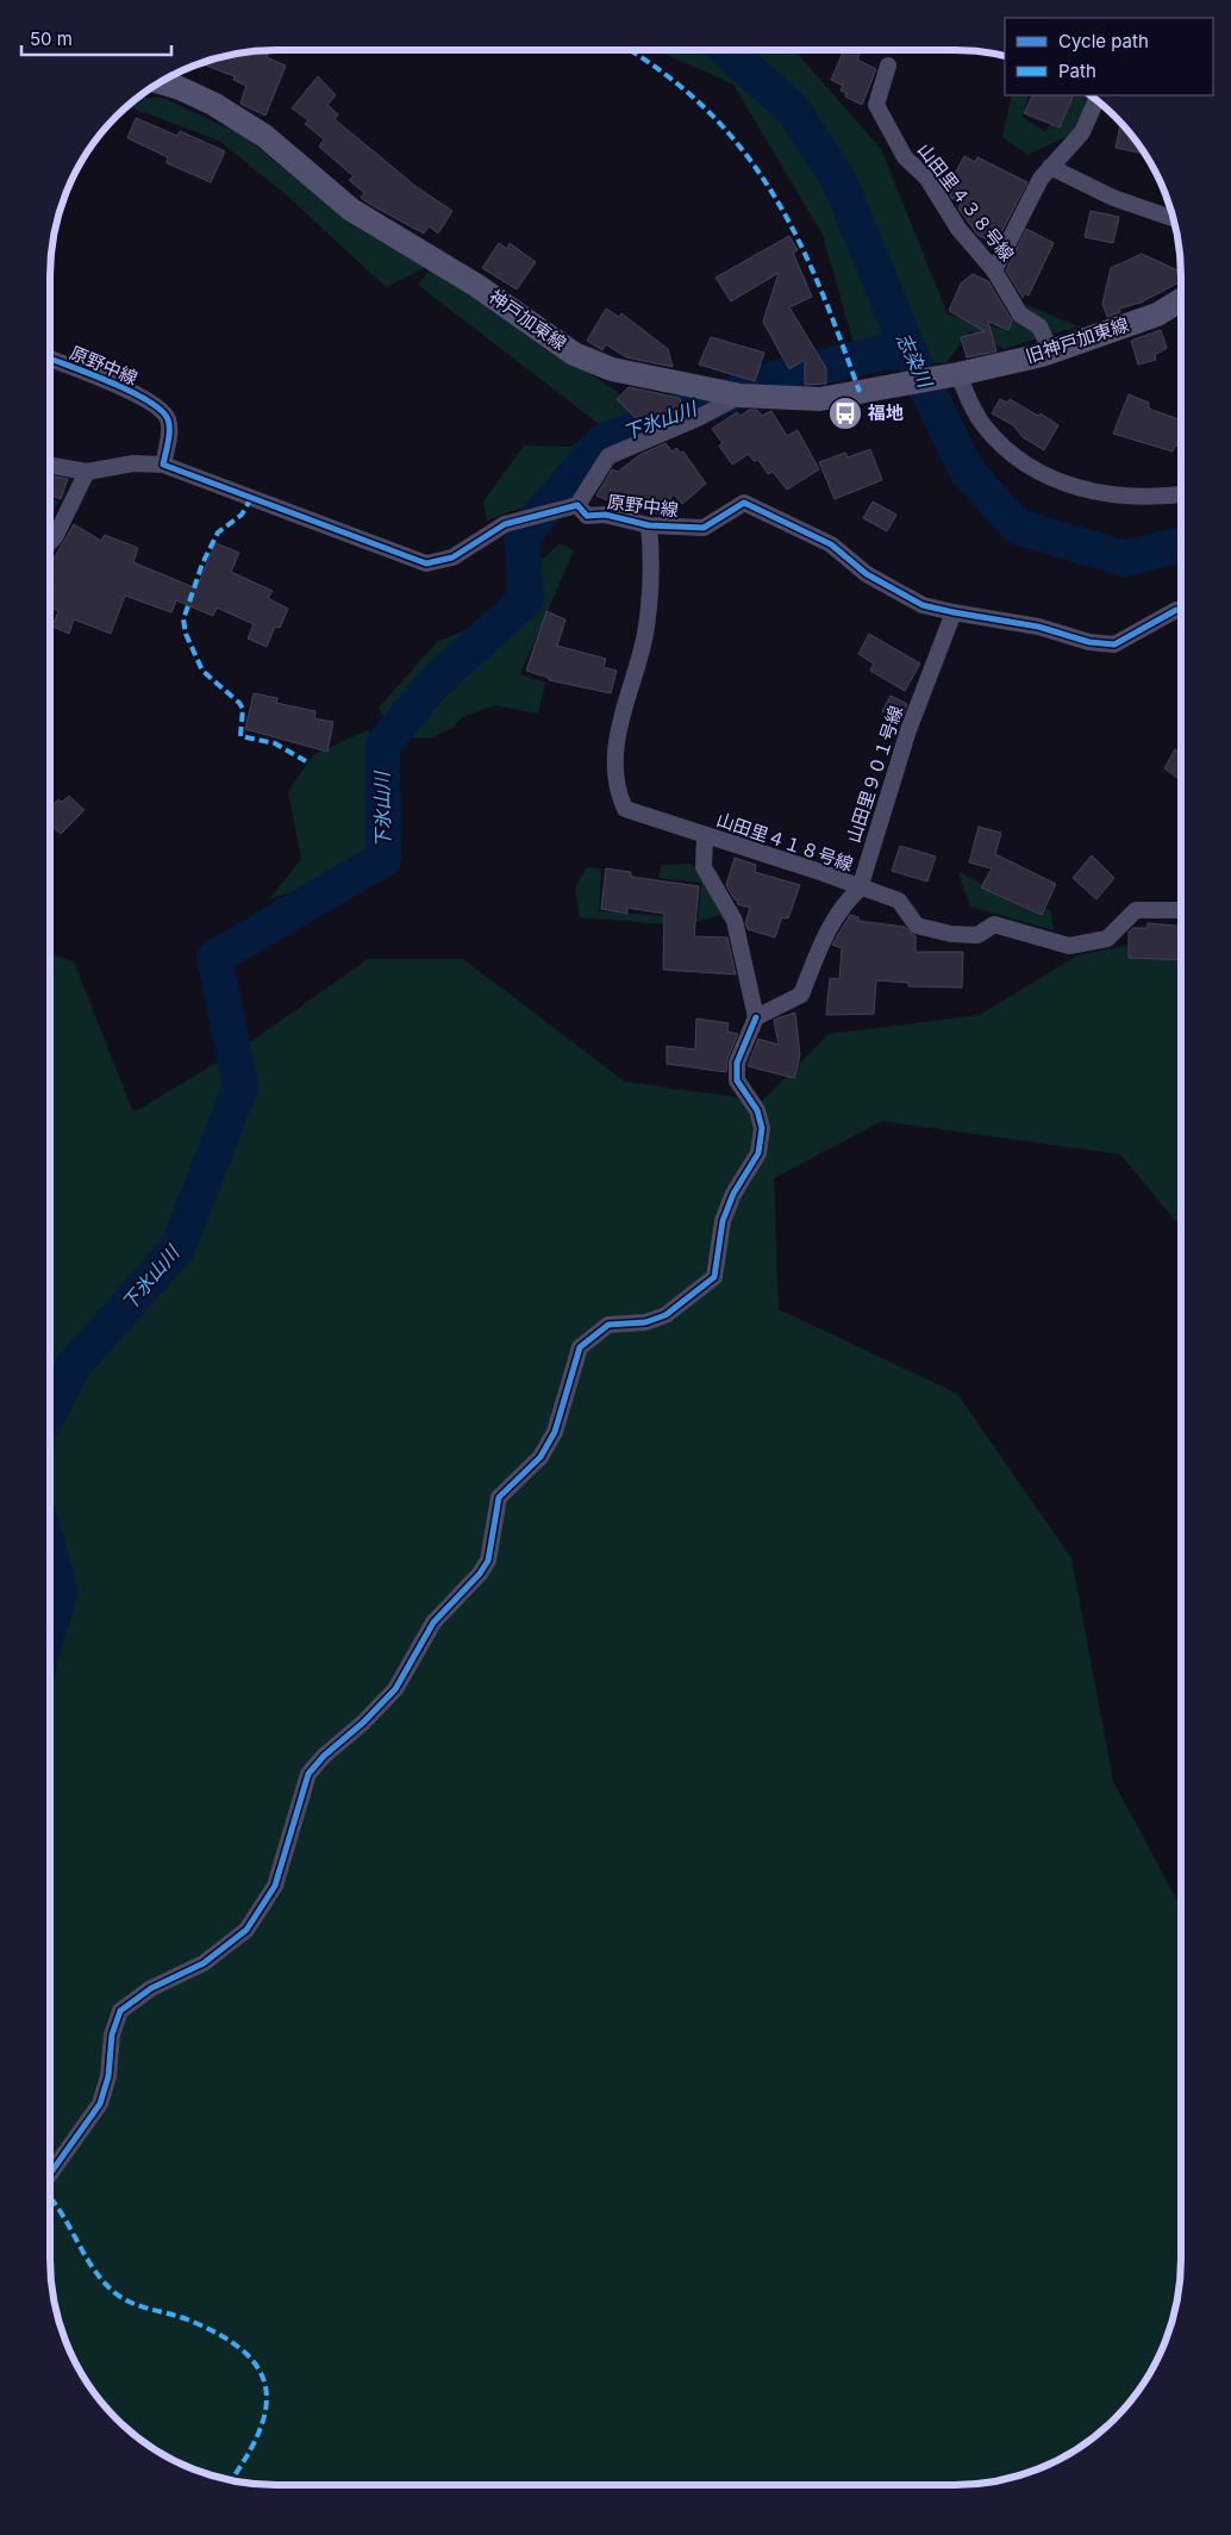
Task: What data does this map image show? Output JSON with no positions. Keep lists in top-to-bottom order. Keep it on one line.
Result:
{"streets":{"street":["山田里４３８号線","神戸加東線","旧神戸加東線","原野中線","山田里９０１号線","山田里４１８号線"]},"crossings":[["山田里４３８号線","旧神戸加東線"],["神戸加東線","旧神戸加東線"],["原野中線","山田里９０１号線"],["原野中線","山田里４１８号線"],["山田里９０１号線","山田里４１８号線"]],"water":["志染川","下氷山川"],"places":{"bus stop":["福地"]},"legend":["Cycle path","Path"],"scale_bar":"50 m"}
